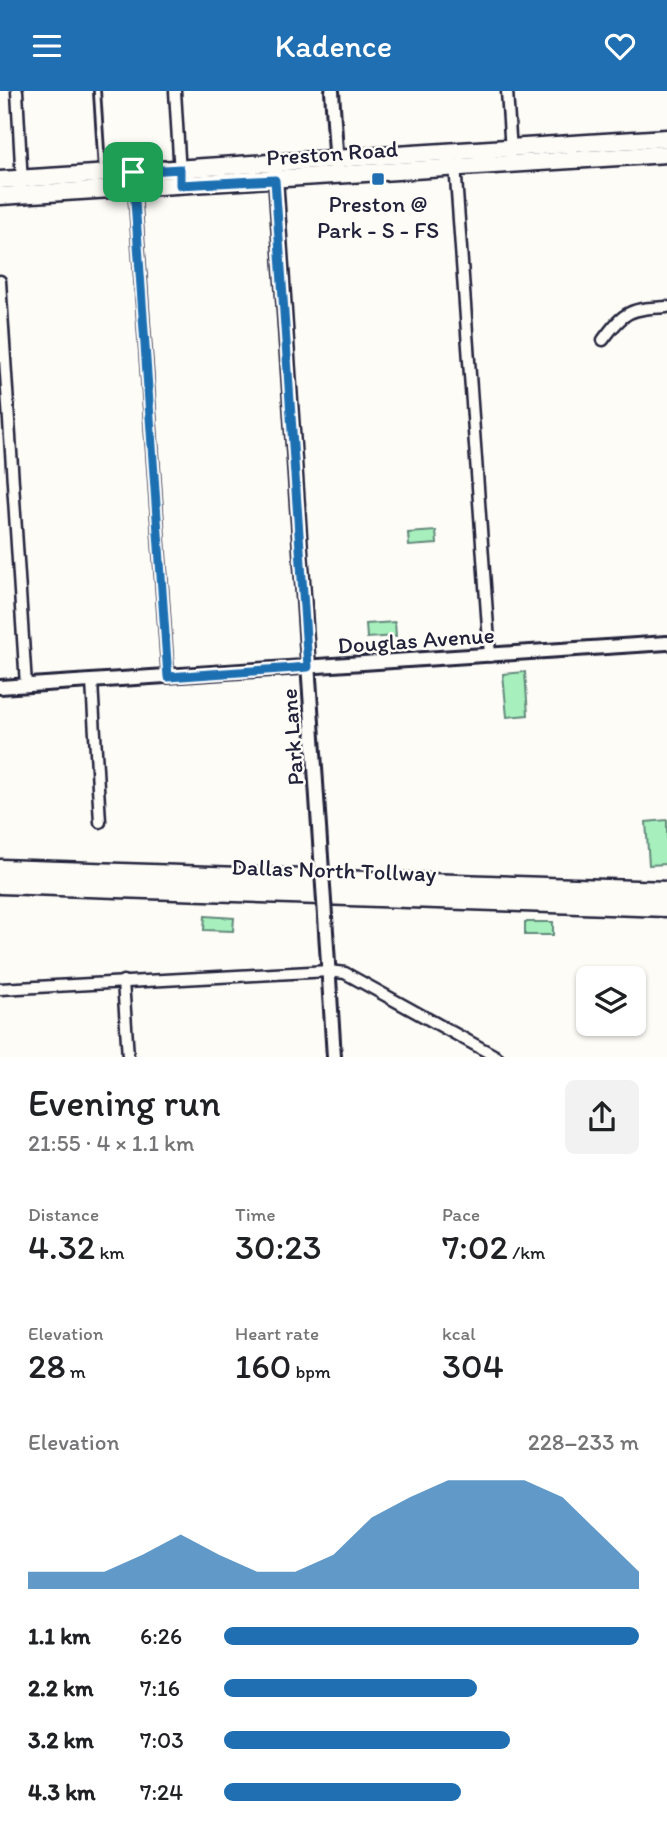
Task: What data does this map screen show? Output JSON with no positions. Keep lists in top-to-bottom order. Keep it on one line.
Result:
{"streets":{"highway":["Dallas North Tollway"],"main road":["Preston Road"],"street":["Douglas Avenue","Park Lane"]},"crossings":[["Preston Road","Park Lane"],["Douglas Avenue","Park Lane"]],"places":{"transit":["Preston @ Park - S - FS"]},"page":{"header":"Kadence","heading":["Evening run","21:55 · 4 × 1.1 km"],"stats":[["Distance","4.32 km"],["Time","30:23"],["Pace","7:02 /km"],["Elevation","28 m"],["Heart rate","160 bpm"],["kcal","304"]],"chart":["Elevation","228–233 m"],"list":[{"name":"1.1 km","note":"6:26"},{"name":"2.2 km","note":"7:16"},{"name":"3.2 km","note":"7:03"},{"name":"4.3 km","note":"7:24"}]}}
